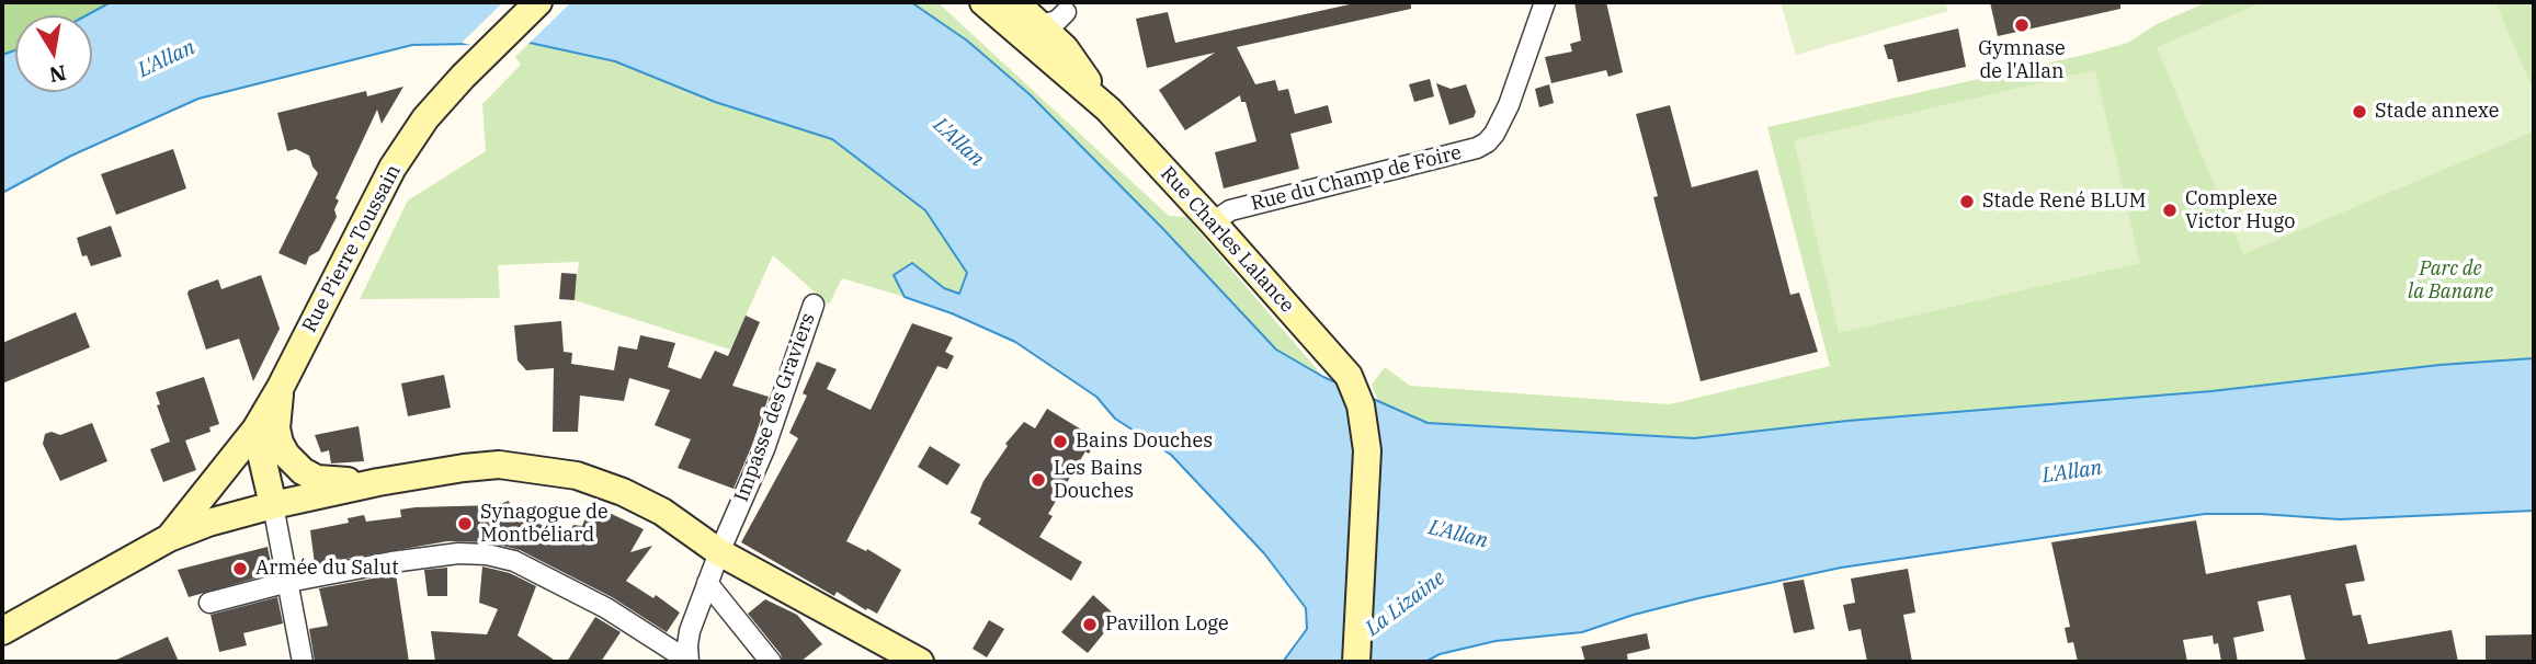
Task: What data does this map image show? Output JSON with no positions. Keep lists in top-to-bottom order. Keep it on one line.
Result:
{"streets":{"main road":["Rue Charles Lalance","Rue Pierre Toussain"],"street":["Rue du Champ de Foire","Impasse des Graviers"]},"crossings":[["Rue du Champ de Foire","Rue Charles Lalance"]],"water":["L'Allan","La Lizaine"],"parks":["Parc de la Banane"],"places":["Gymnase de l'Allan","Stade annexe","Stade René BLUM","Complexe Victor Hugo","Bains Douches","Les Bains Douches","Synagogue de Montbéliard","Armée du Salut","Pavillon Loge"],"north":"bottom"}
